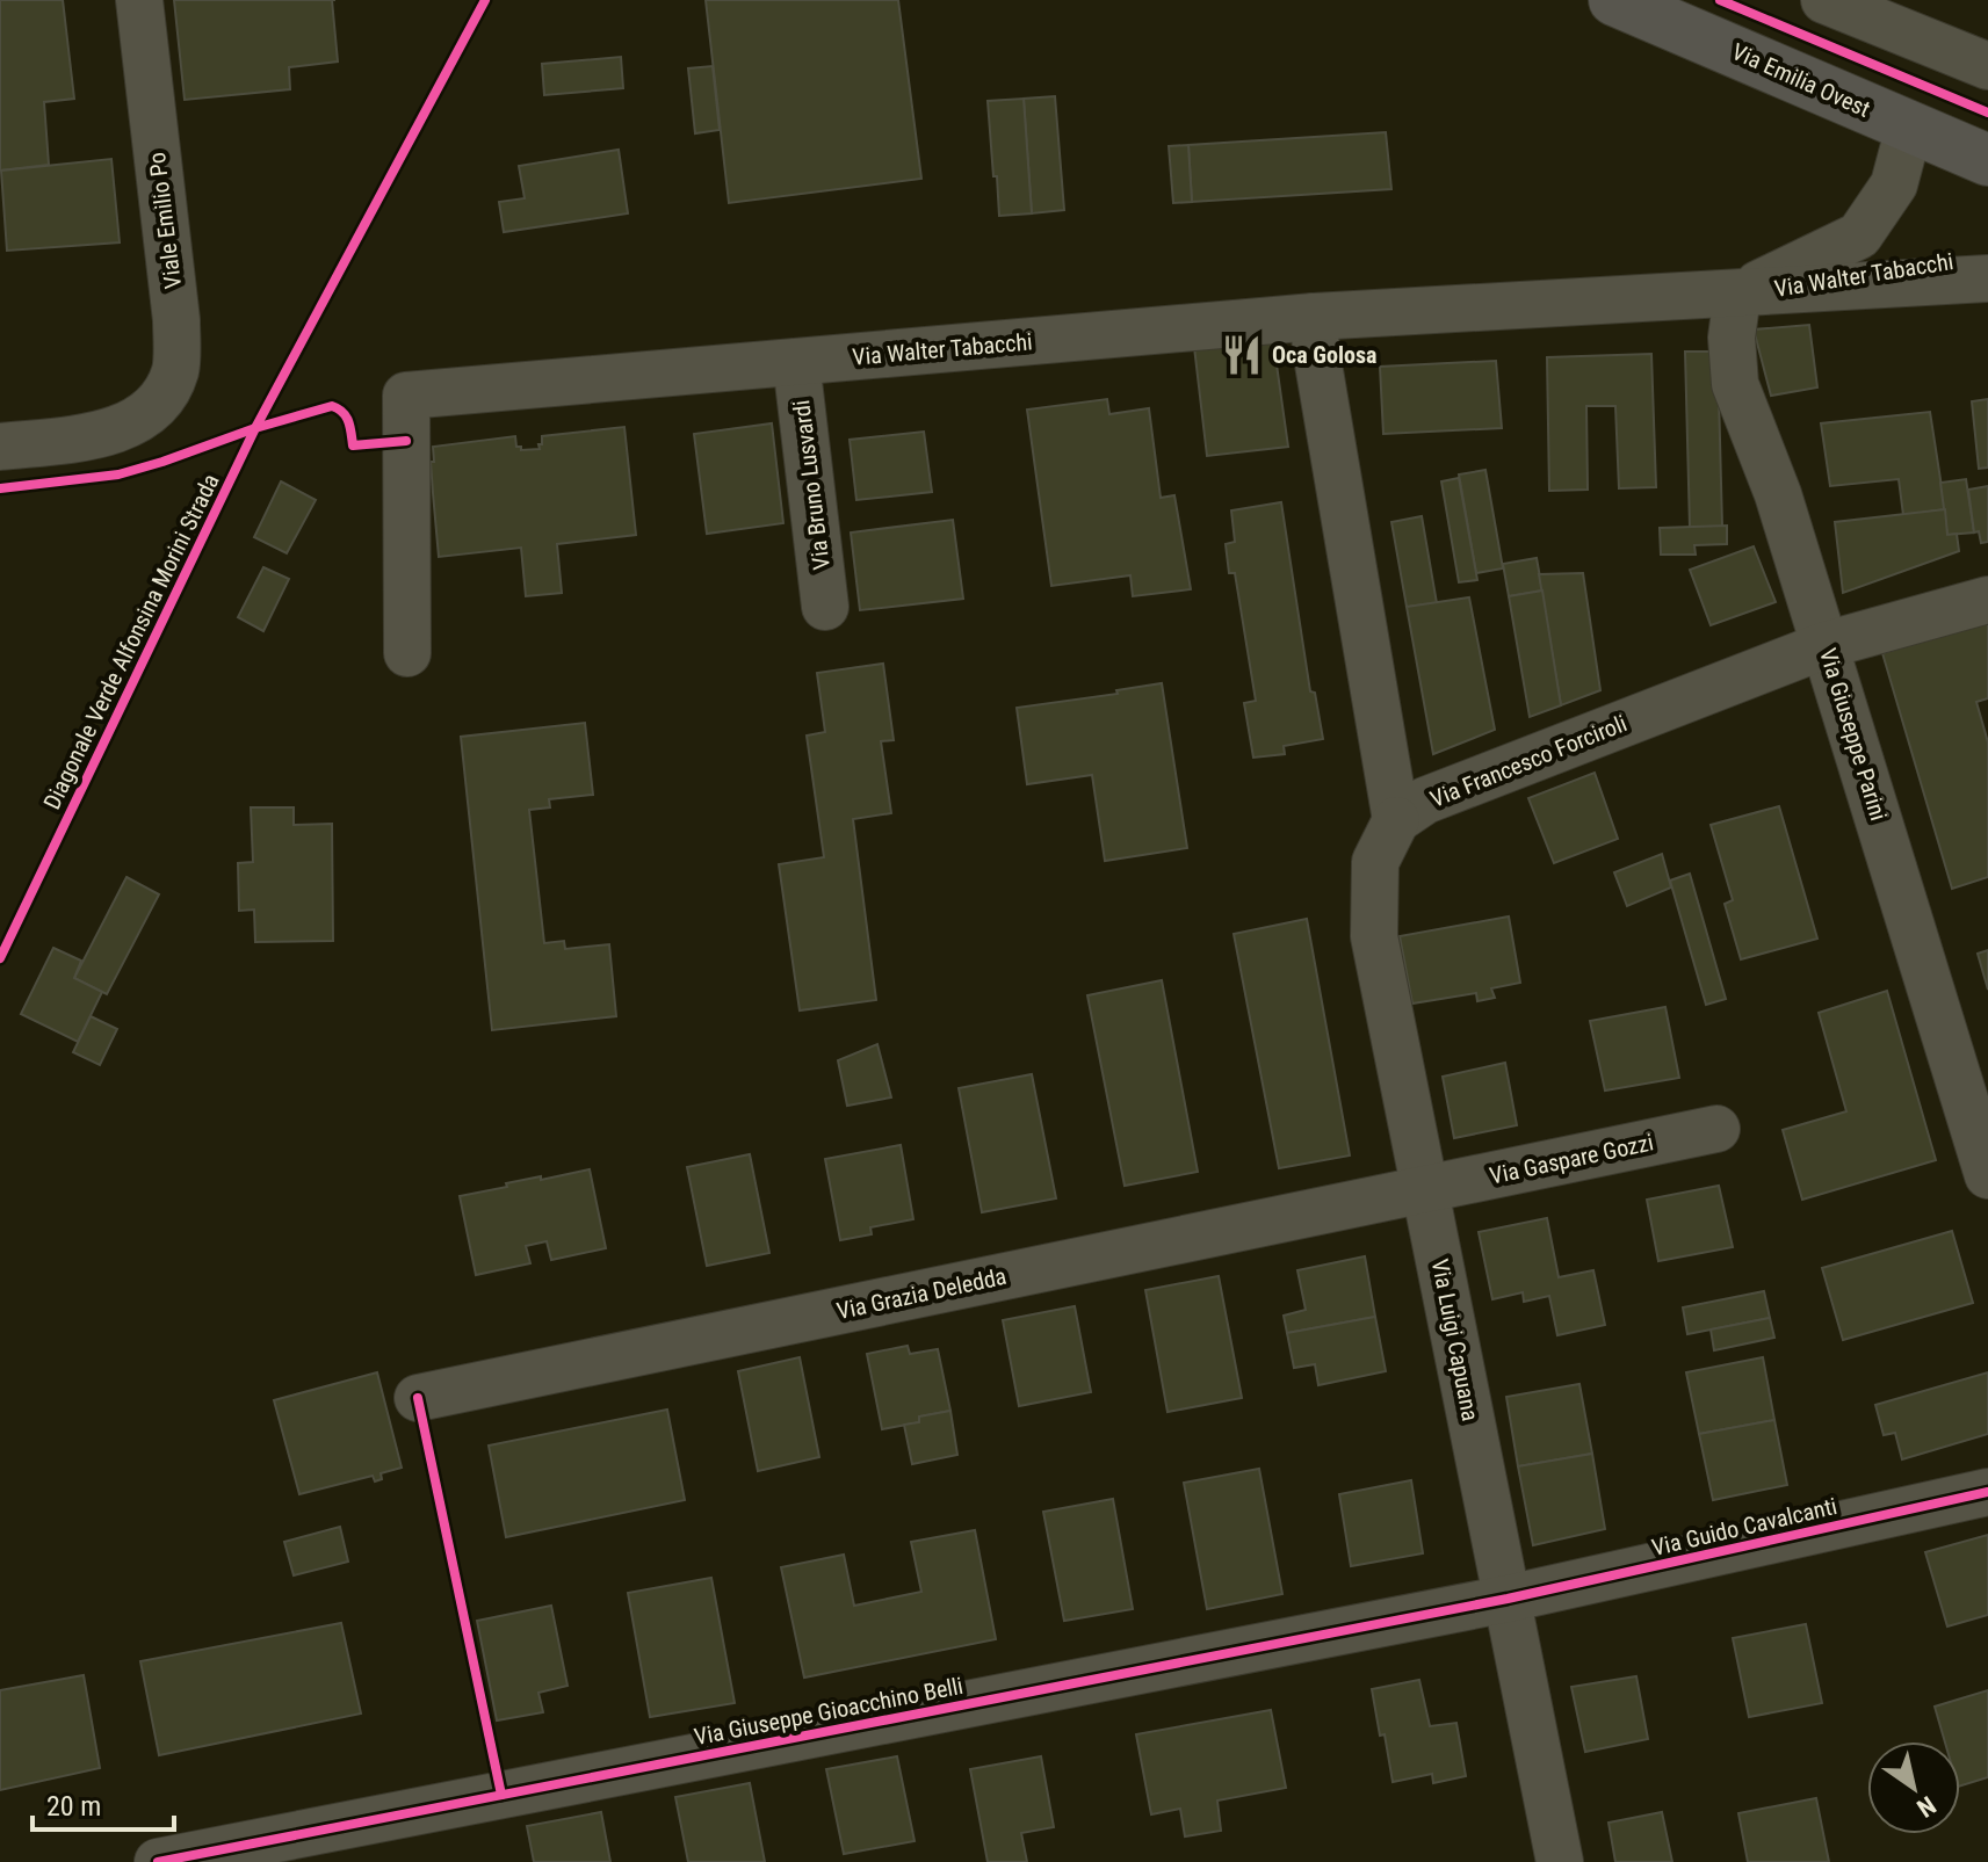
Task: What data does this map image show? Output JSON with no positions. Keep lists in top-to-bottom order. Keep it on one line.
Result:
{"streets":{"main road":["Via Emilia Ovest"],"street":["Viale Emilio Po","Via Walter Tabacchi","Via Bruno Lusvardi","Via Giuseppe Parini","Via Francesco Forciroli","Via Gaspare Gozzi","Via Grazia Deledda","Via Luigi Capuana","Via Guido Cavalcanti","Via Giuseppe Gioacchino Belli"],"cycle path":["Diagonale Verde Alfonsina Morini Strada"]},"crossings":[["Via Emilia Ovest","Via Walter Tabacchi"],["Via Walter Tabacchi","Via Bruno Lusvardi"],["Via Walter Tabacchi","Via Giuseppe Parini"],["Via Giuseppe Parini","Via Francesco Forciroli"],["Via Francesco Forciroli","Via Luigi Capuana"],["Via Gaspare Gozzi","Via Grazia Deledda"],["Via Gaspare Gozzi","Via Luigi Capuana"],["Via Grazia Deledda","Via Luigi Capuana"],["Via Luigi Capuana","Via Guido Cavalcanti"],["Via Luigi Capuana","Via Giuseppe Gioacchino Belli"],["Via Guido Cavalcanti","Via Giuseppe Gioacchino Belli"]],"places":{"restaurant":["Oca Golosa"]},"scale_bar":"20 m","north":"bottom right"}
